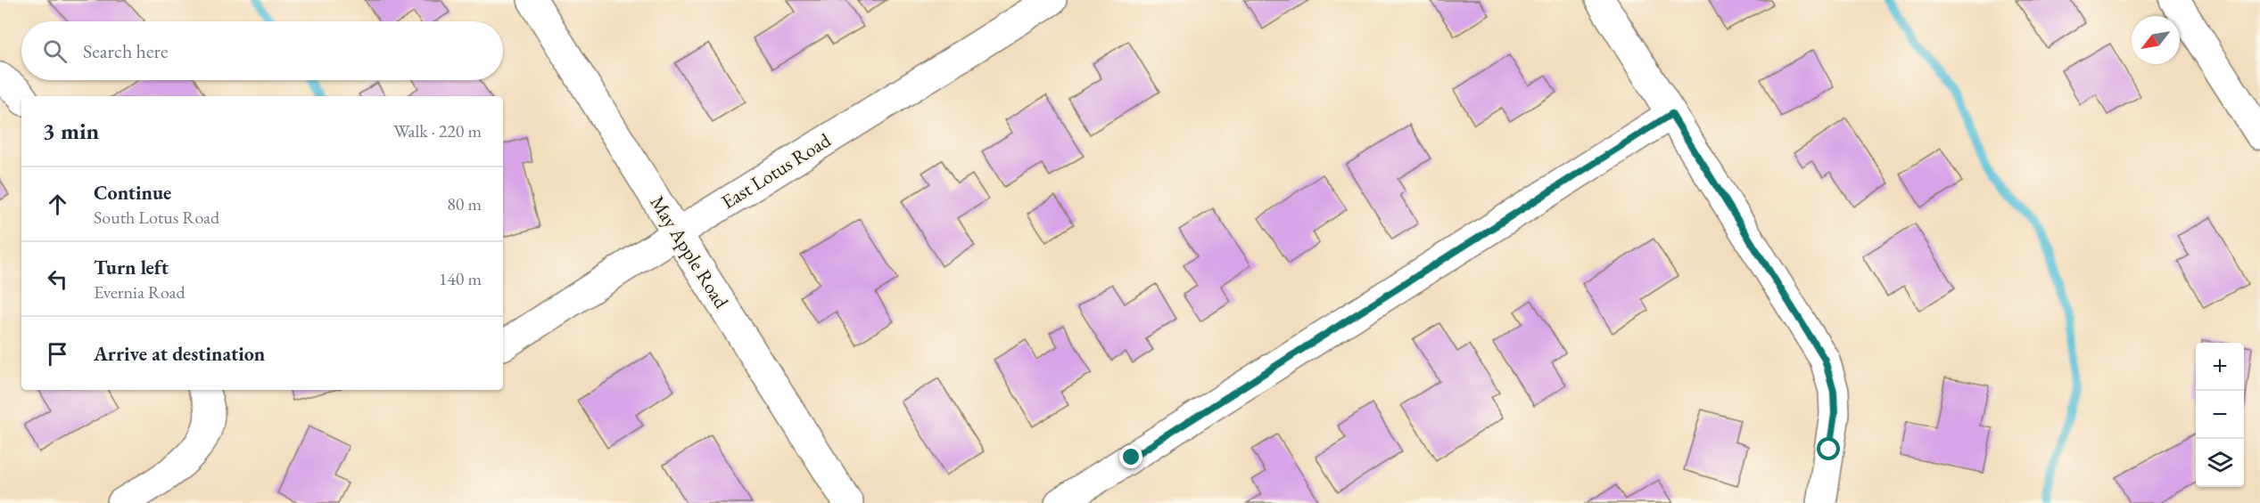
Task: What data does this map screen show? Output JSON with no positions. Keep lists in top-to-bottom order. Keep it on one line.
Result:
{"streets":{"street":["East Lotus Road","May Apple Road"]},"crossings":[["East Lotus Road","May Apple Road"]],"north":"bottom left","page":{"search":"Search here","heading":["3 min","Walk · 220 m"],"list":[["Continue","South Lotus Road","80 m"],["Turn left","Evernia Road","140 m"],"Arrive at destination"],"map_buttons":["+","−"]}}
